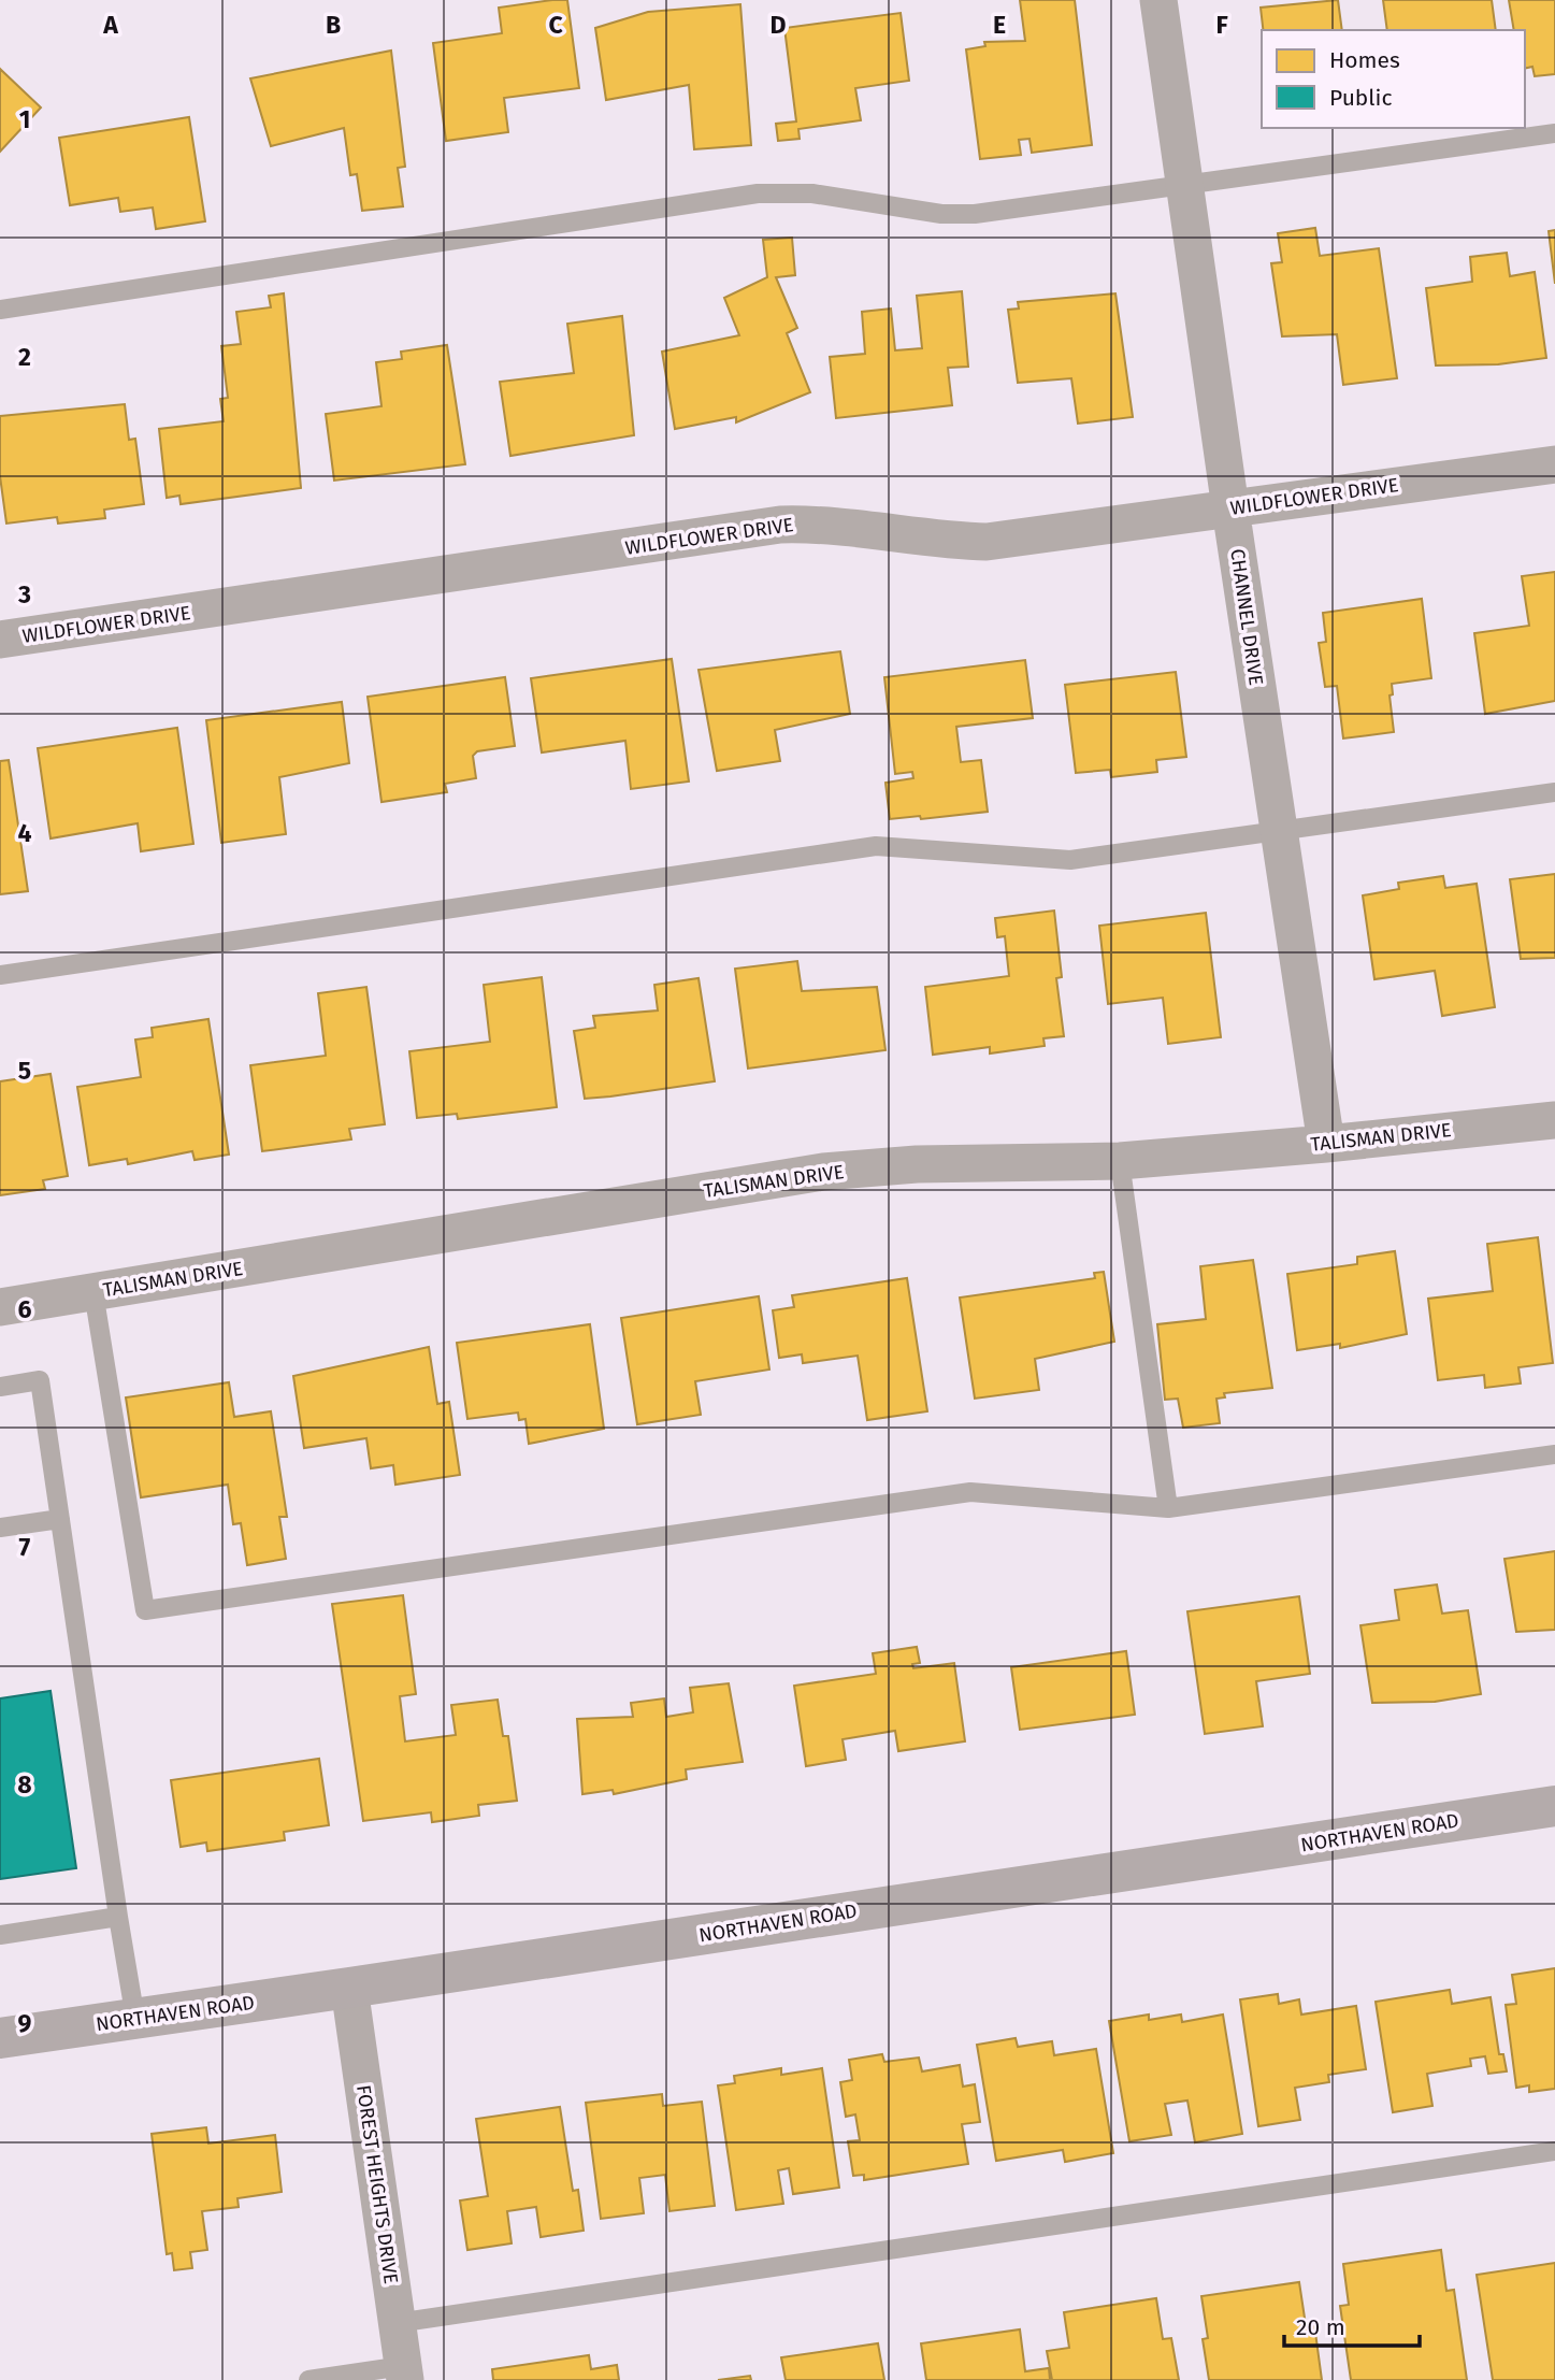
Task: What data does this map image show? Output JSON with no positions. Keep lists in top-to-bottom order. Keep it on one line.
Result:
{"streets":{"street":["WILDFLOWER DRIVE","CHANNEL DRIVE","TALISMAN DRIVE","NORTHAVEN ROAD","FOREST HEIGHTS DRIVE"]},"crossings":[["WILDFLOWER DRIVE","CHANNEL DRIVE"],["CHANNEL DRIVE","TALISMAN DRIVE"],["NORTHAVEN ROAD","FOREST HEIGHTS DRIVE"]],"legend":["Homes","Public"],"scale_bar":"20 m","grid":{"columns":["A","B","C","D","E","F"],"rows":["1","2","3","4","5","6","7","8","9"]}}
